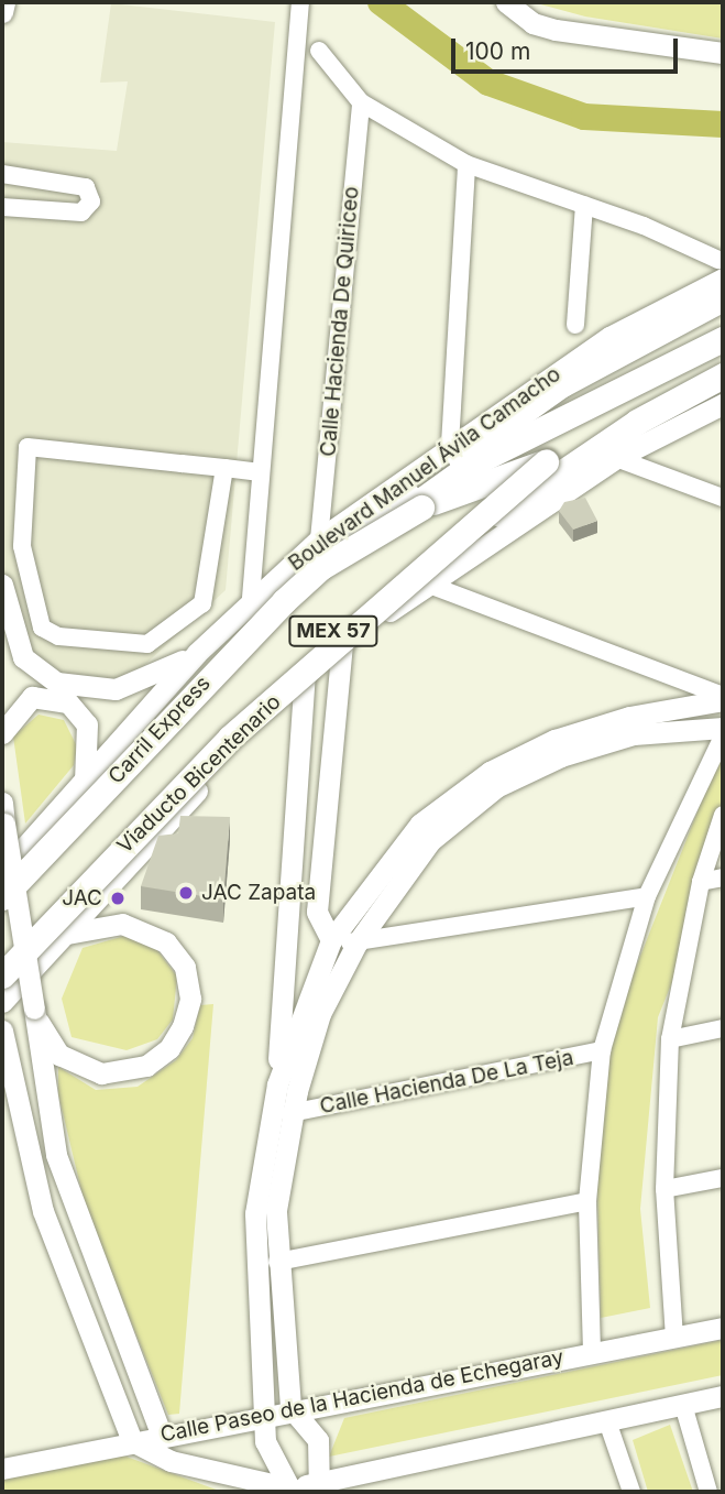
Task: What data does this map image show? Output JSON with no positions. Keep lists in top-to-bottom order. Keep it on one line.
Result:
{"streets":{"highway":["Boulevard Manuel Ávila Camacho","MEX 57","Carril Express","Viaducto Bicentenario"],"main road":["Calle Paseo de la Hacienda de Echegaray"],"street":["Calle Hacienda De Quiriceo","Calle Hacienda De La Teja"]},"crossings":[["Calle Hacienda De Quiriceo","Boulevard Manuel Ávila Camacho"],["Calle Hacienda De Quiriceo","Carril Express"],["Calle Hacienda De Quiriceo","Viaducto Bicentenario"],["Boulevard Manuel Ávila Camacho","Carril Express"],["Boulevard Manuel Ávila Camacho","Viaducto Bicentenario"],["Carril Express","Viaducto Bicentenario"]],"places":["JAC Zapata","JAC"],"scale_bar":"100 m"}
